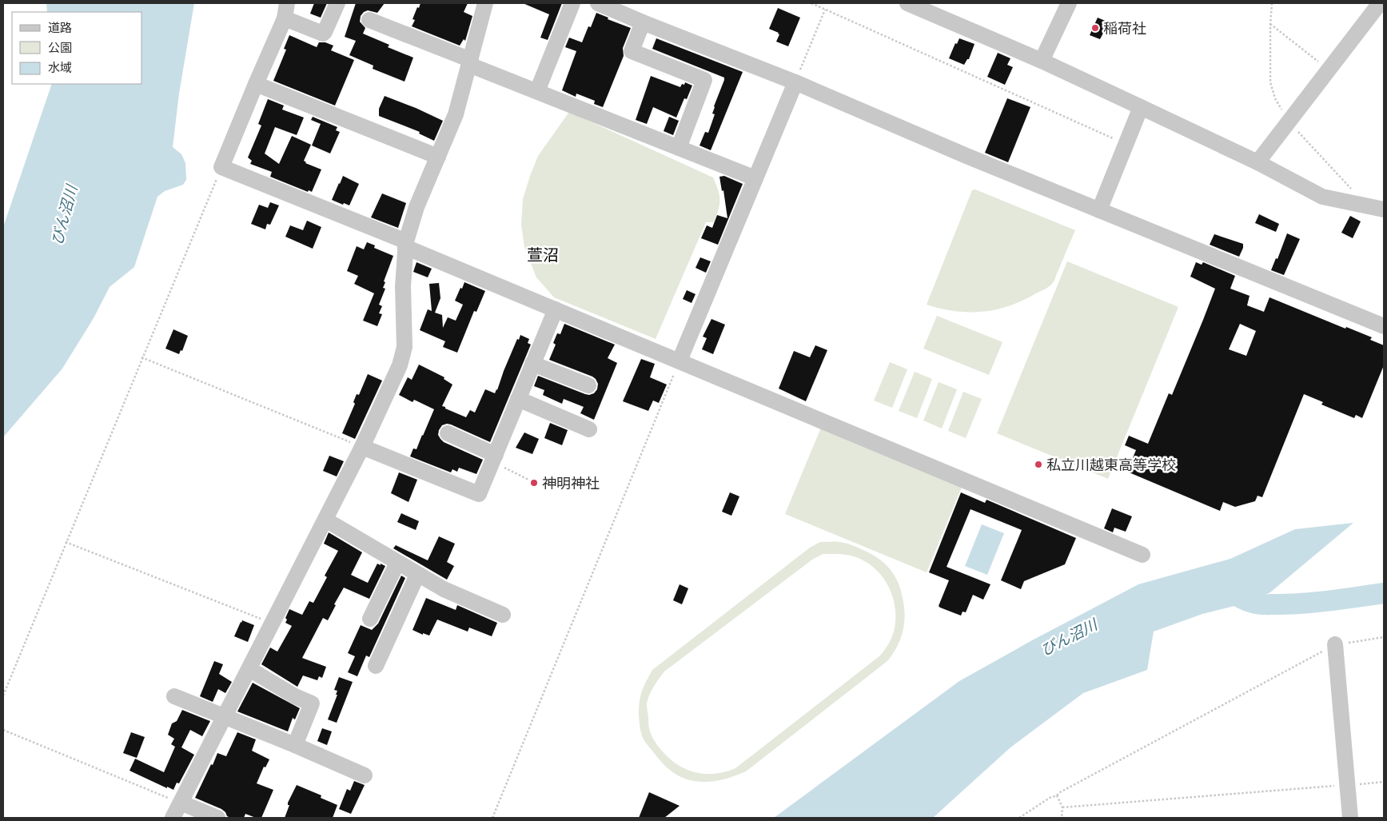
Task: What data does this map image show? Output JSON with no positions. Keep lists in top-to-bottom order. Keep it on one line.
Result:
{"districts":["萱沼"],"water":["びん沼川"],"places":["稲荷社","私立川越東高等学校","神明神社"],"legend":["道路","公園","水域"]}
